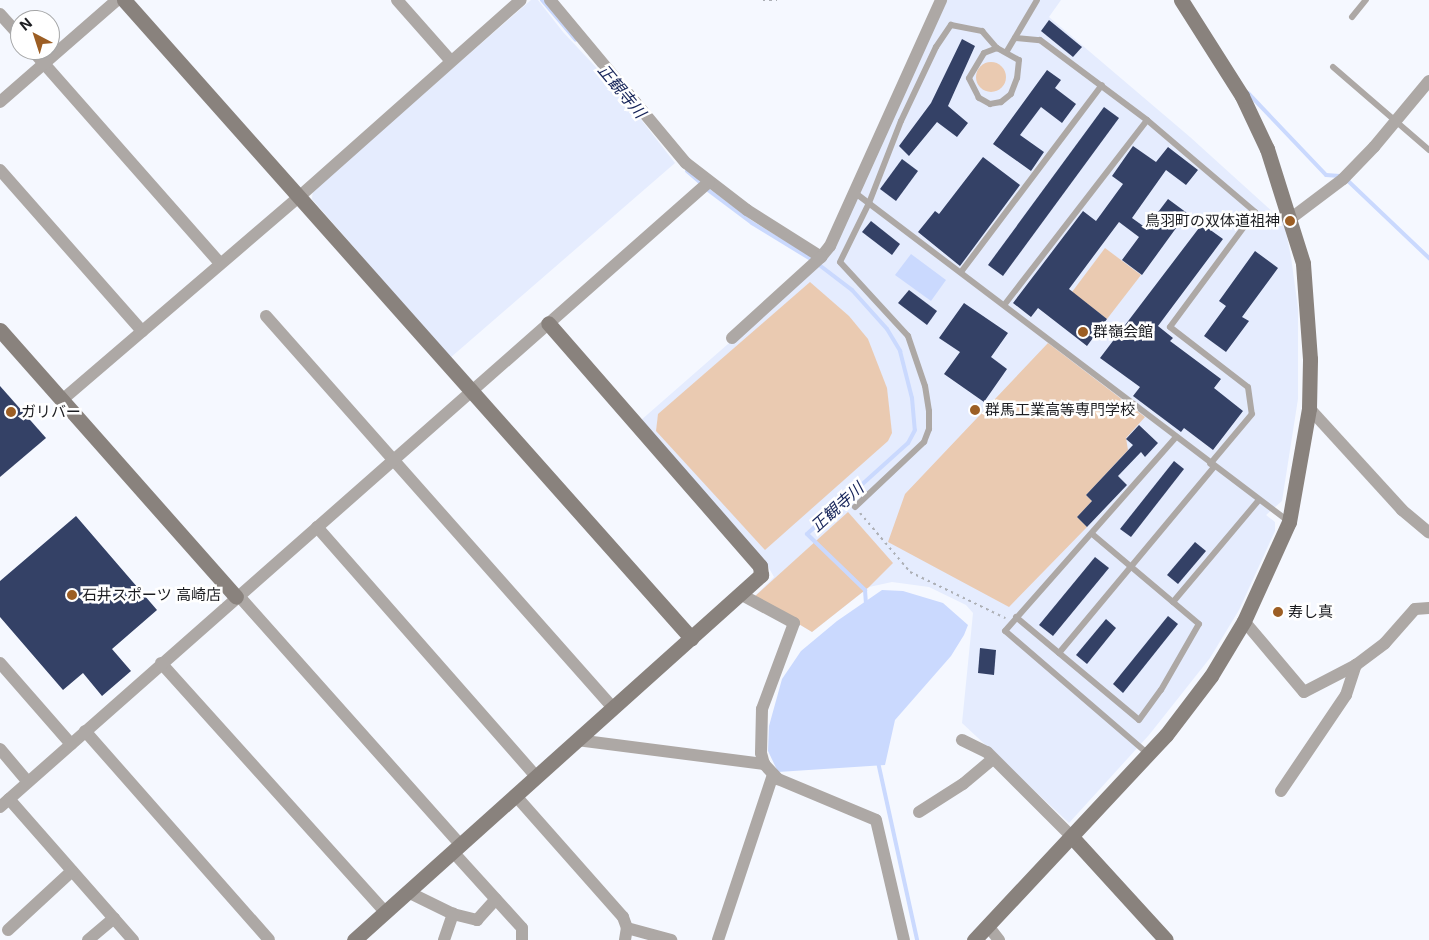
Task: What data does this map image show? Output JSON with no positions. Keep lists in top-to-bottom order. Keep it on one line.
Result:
{"water":["正観寺川"],"places":["鳥羽町の双体道祖神","群嶺会館","群馬工業高等専門学校","ガリバー","石井スポーツ 高崎店","寿し真"],"north":"top left"}
